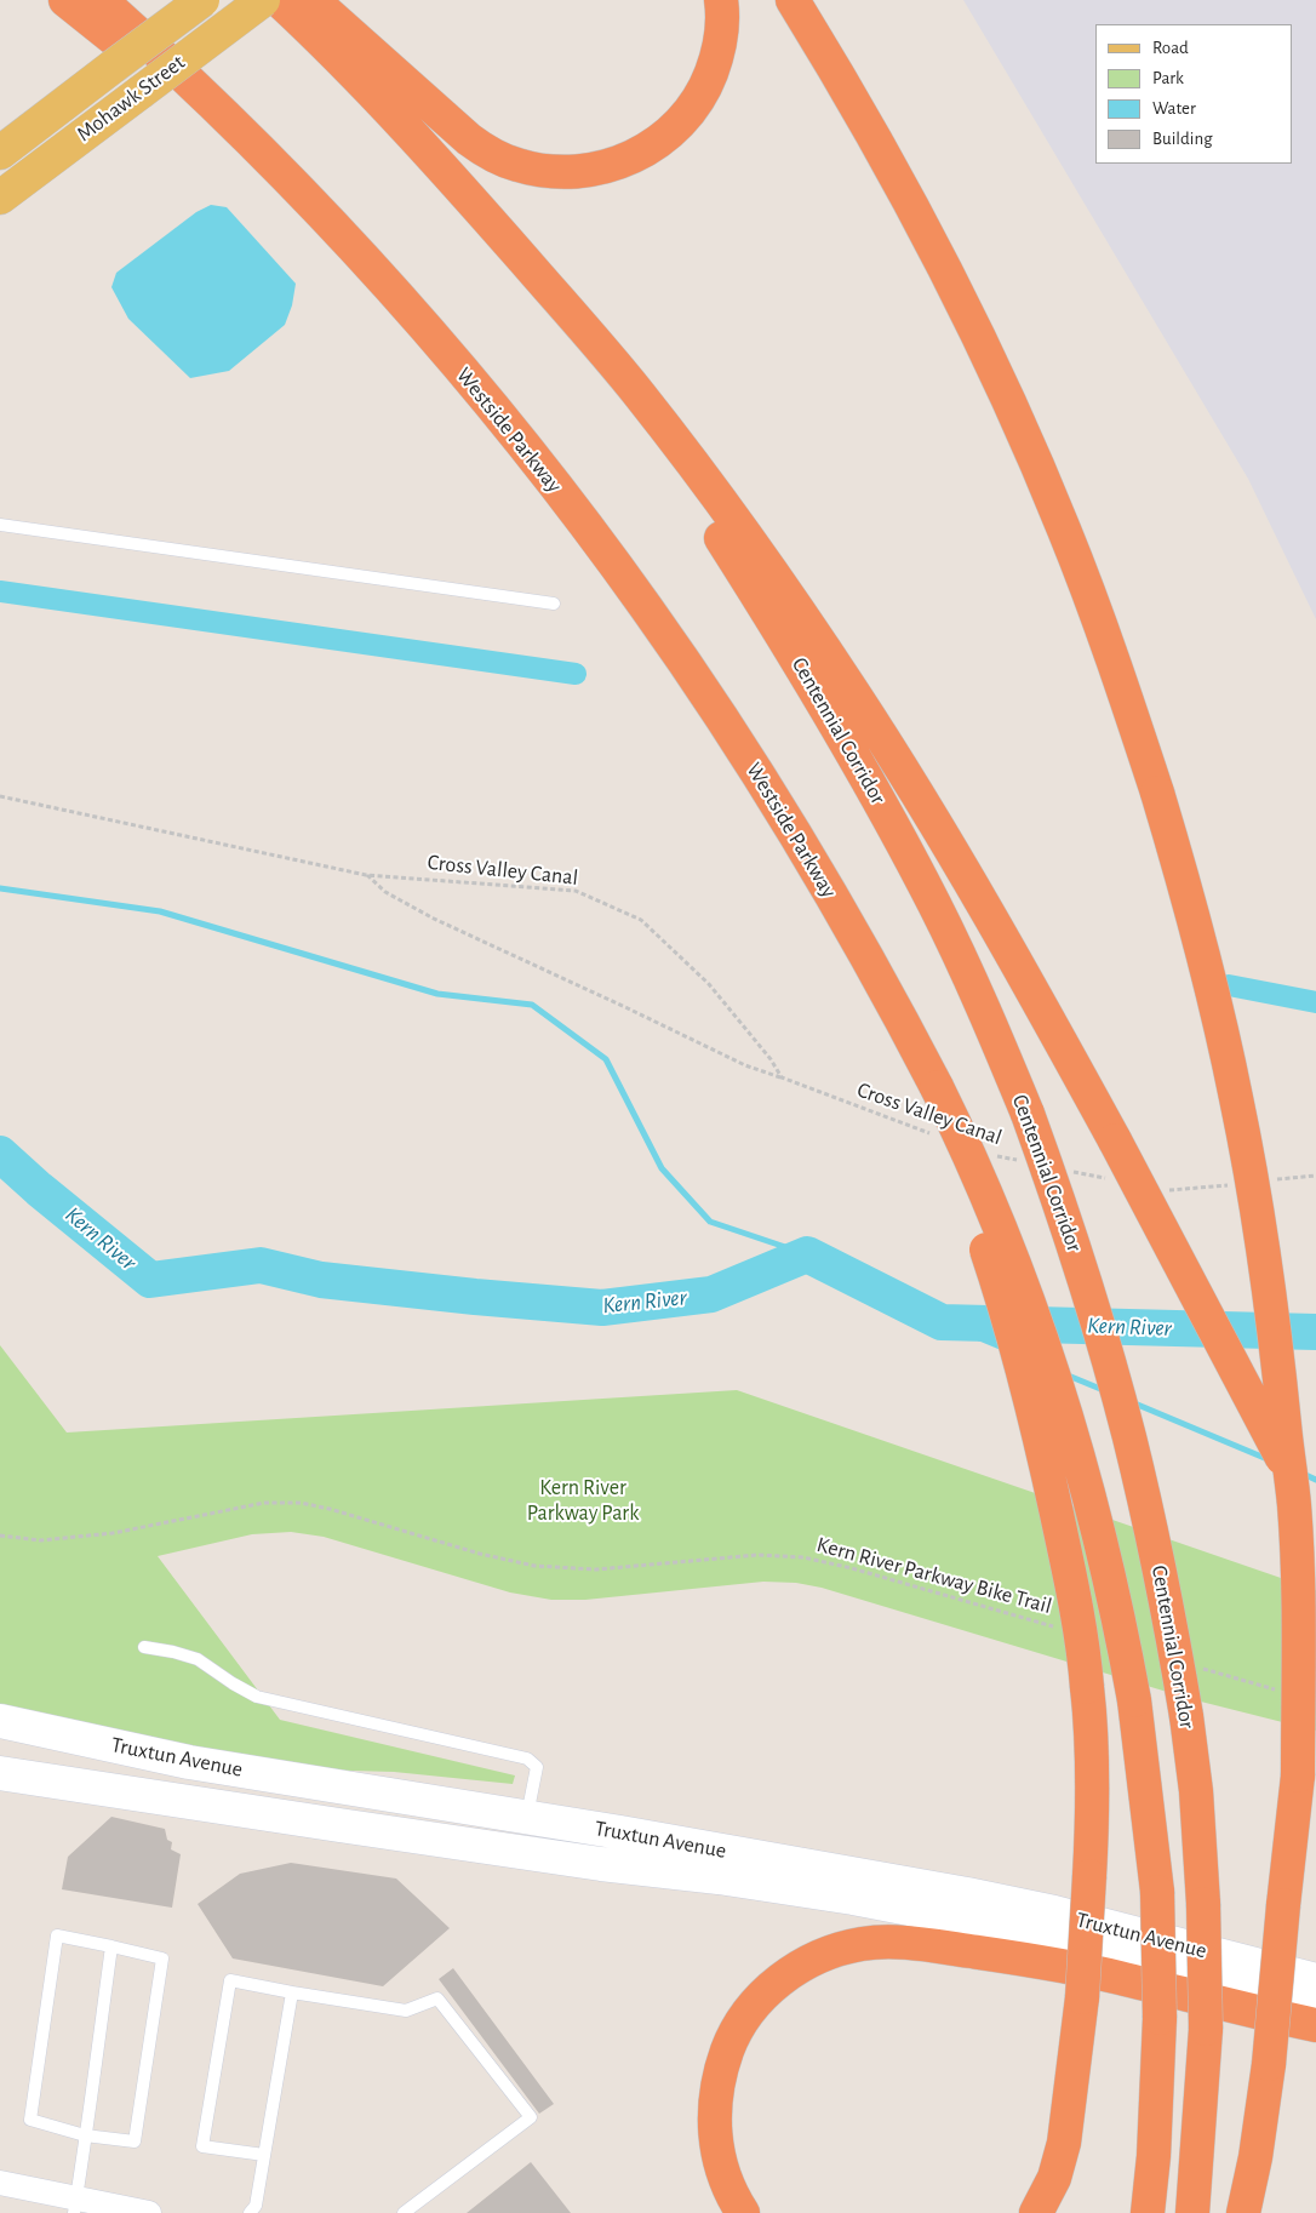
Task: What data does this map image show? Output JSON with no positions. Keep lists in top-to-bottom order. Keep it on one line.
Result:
{"streets":{"highway":["Westside Parkway","Centennial Corridor"],"main road":["Mohawk Street","Truxtun Avenue"],"path":["Cross Valley Canal","Kern River Parkway Bike Trail"]},"water":["Kern River"],"parks":["Kern River Parkway Park"],"legend":["Road","Park","Water","Building"]}
